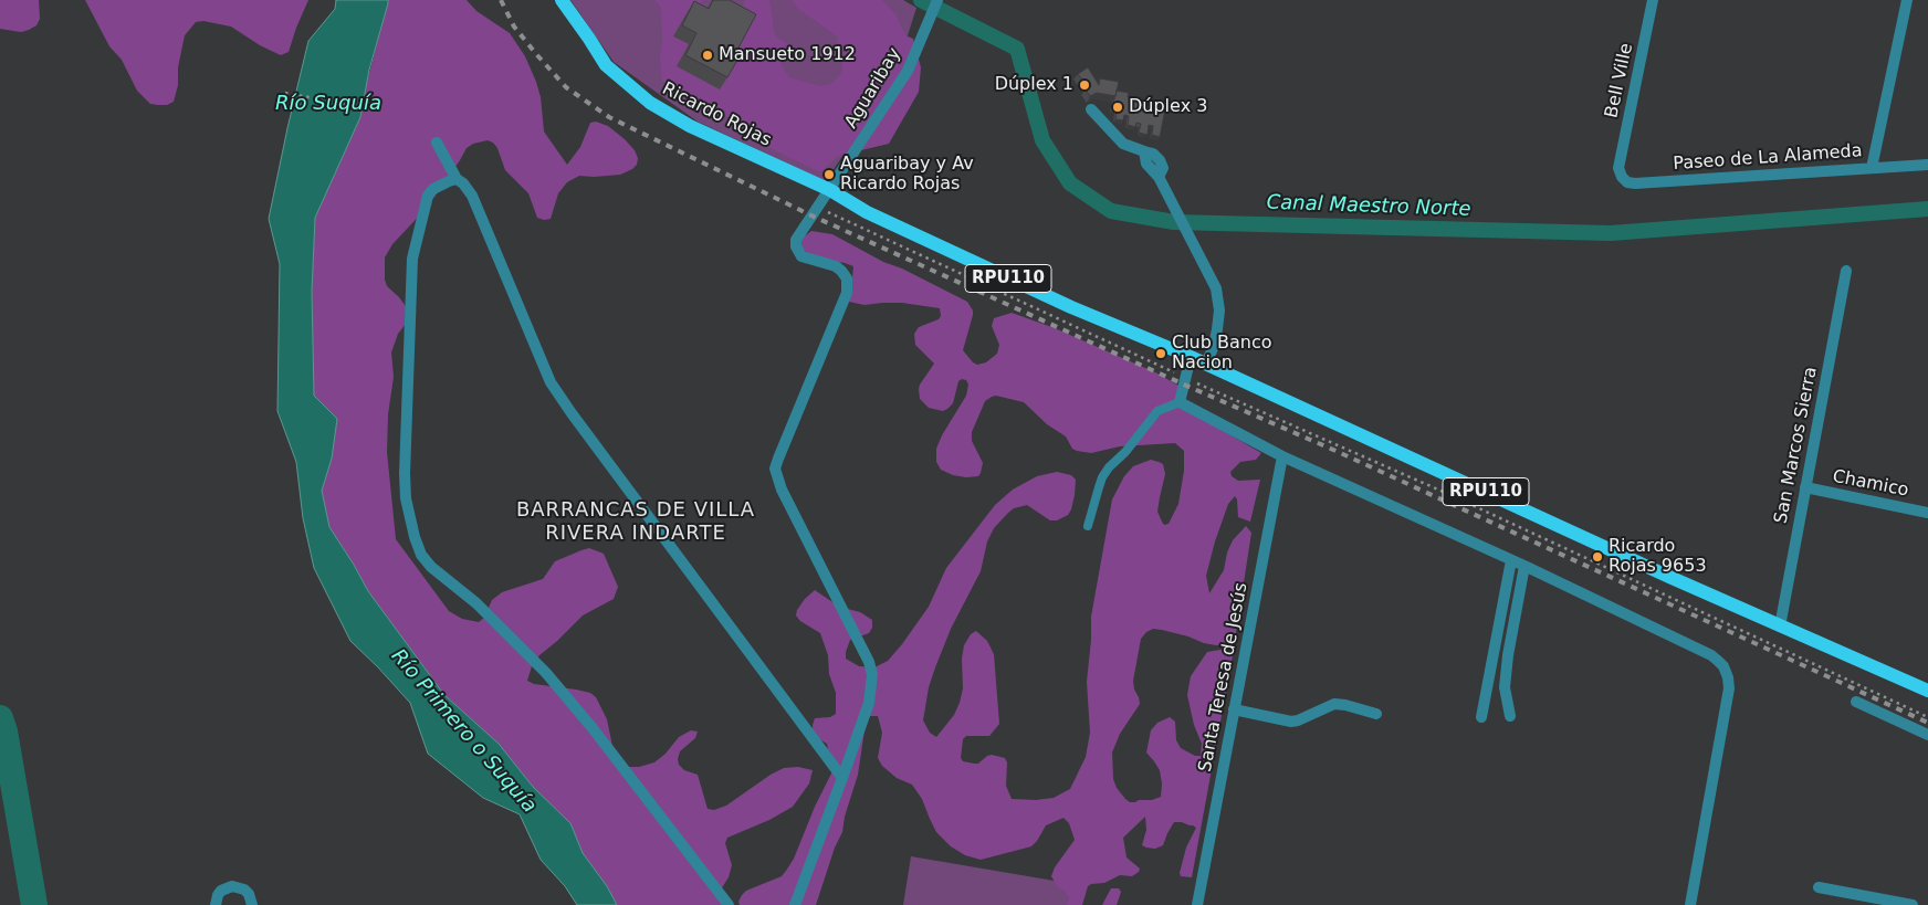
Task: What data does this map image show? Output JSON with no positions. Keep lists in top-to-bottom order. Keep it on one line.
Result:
{"streets":{"main road":["Ricardo Rojas","RPU110"],"street":["Bell Ville","Aguaribay","Paseo de La Alameda","San Marcos Sierra","Chamico","Santa Teresa de Jesús"]},"crossings":[["Bell Ville","Paseo de La Alameda"],["Aguaribay","Ricardo Rojas"],["Aguaribay","RPU110"],["Ricardo Rojas","RPU110"],["RPU110","San Marcos Sierra"],["San Marcos Sierra","Chamico"]],"districts":["BARRANCAS DE VILLA RIVERA INDARTE"],"water":["Río Suquía","Canal Maestro Norte","Río Primero o Suquía"],"places":["Mansueto 1912","Dúplex 1","Dúplex 3","Aguaribay y Av Ricardo Rojas","Club Banco Nacion","Ricardo Rojas 9653"]}
